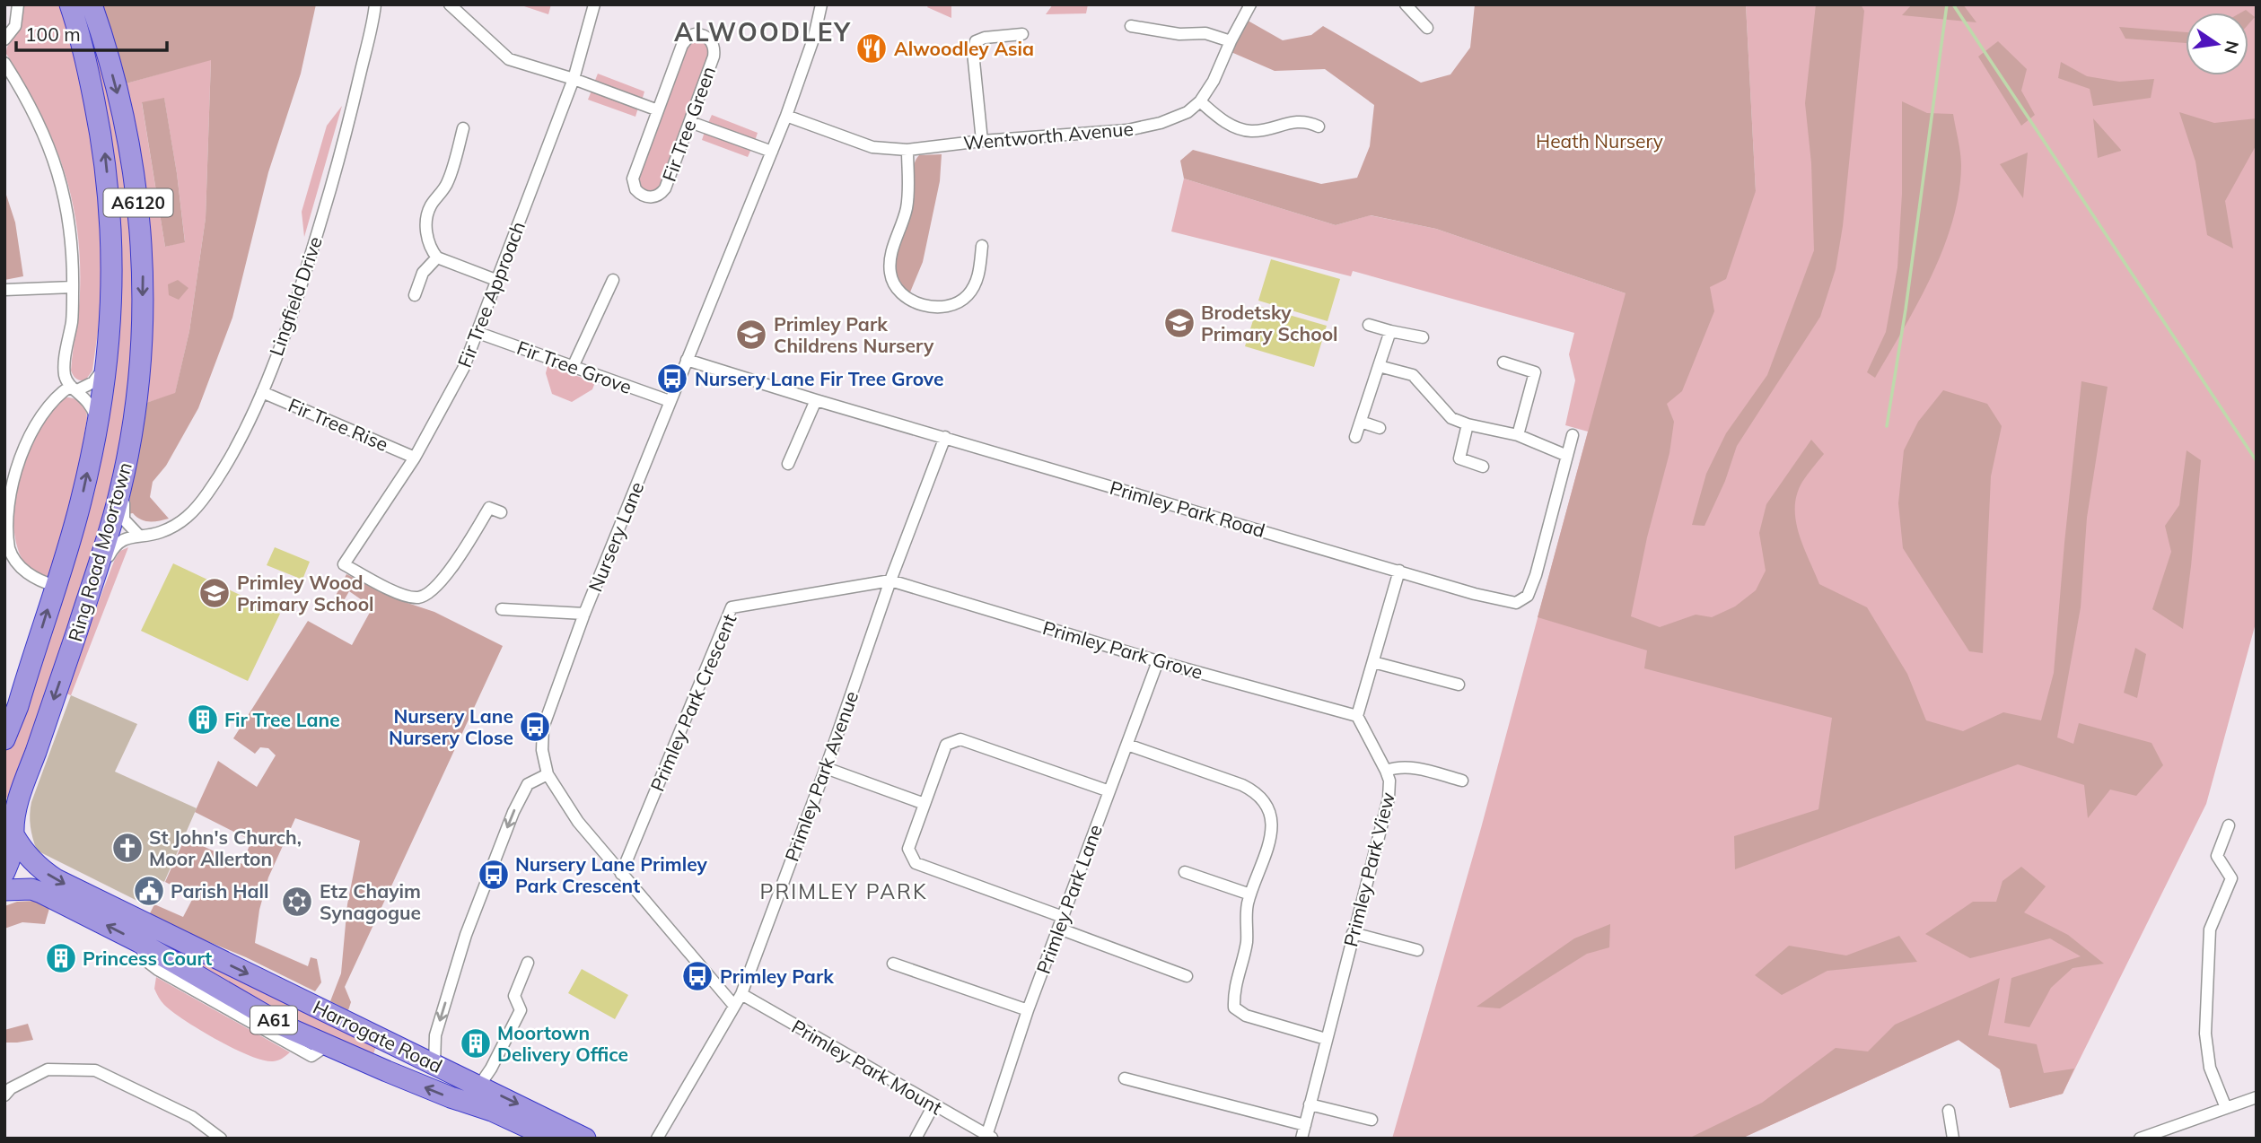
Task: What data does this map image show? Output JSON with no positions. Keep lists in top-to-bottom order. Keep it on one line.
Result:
{"streets":{"highway":["A6120","Ring Road Moortown","A61","Harrogate Road"],"street":["Fir Tree Green","Wentworth Avenue","Fir Tree Approach","Lingfield Drive","Fir Tree Grove","Fir Tree Rise","Primley Park Road","Nursery Lane","Primley Park Grove","Primley Park Crescent","Primley Park Avenue","Primley Park View","Primley Park Lane","Primley Park Mount"]},"crossings":[["Wentworth Avenue","Nursery Lane"],["Fir Tree Approach","Fir Tree Grove"],["Fir Tree Approach","Fir Tree Rise"],["Lingfield Drive","Fir Tree Rise"],["Lingfield Drive","Ring Road Moortown"],["Fir Tree Grove","Nursery Lane"],["Primley Park Road","Nursery Lane"],["Primley Park Road","Primley Park Avenue"],["Ring Road Moortown","Harrogate Road"],["Primley Park Grove","Primley Park Crescent"],["Primley Park Grove","Primley Park Avenue"],["Primley Park Grove","Primley Park View"],["Primley Park Grove","Primley Park Lane"],["Primley Park Crescent","Primley Park Avenue"],["Primley Park Avenue","Primley Park Mount"],["Primley Park Lane","Primley Park Mount"]],"districts":["ALWOODLEY","PRIMLEY PARK"],"parks":["Heath Nursery"],"places":{"restaurant":["Alwoodley Asia"],"school or university":["Brodetsky Primary School","Primley Park Childrens Nursery","Primley Wood Primary School"],"bus stop":["Nursery Lane Fir Tree Grove","Nursery Lane Nursery Close","Nursery Lane Primley Park Crescent","Primley Park"],"building":["Fir Tree Lane","Princess Court","Moortown Delivery Office"],"church":["St John's Church, Moor Allerton"],"public building":["Parish Hall"],"synagogue":["Etz Chayim Synagogue"]},"scale_bar":"100 m","north":"right"}
